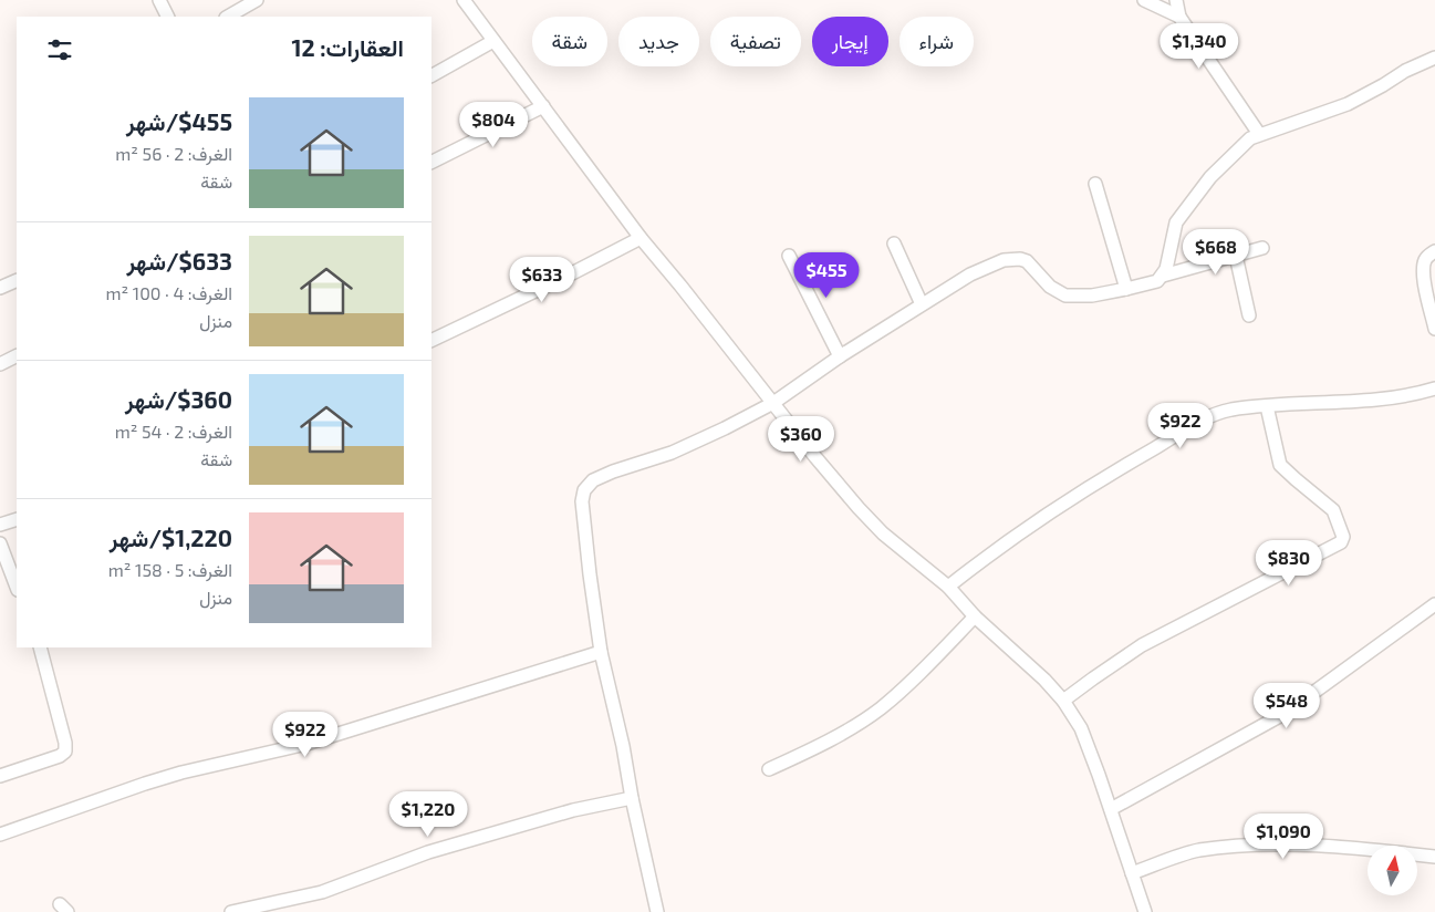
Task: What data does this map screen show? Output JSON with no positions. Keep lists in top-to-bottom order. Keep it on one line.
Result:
{"north":"top","page":{"chip":["شراء","إيجار","تصفية","جديد","شقة"],"heading":"العقارات: 12","price":["$1,340","$804","$668","$455","$633","$922","$360","$830","$548","$922","$1,220","$1,090"],"list":[{"name":"$455/شهر","note":"الغرف: 2 · 56 m² · شقة"},{"name":"$633/شهر","note":"الغرف: 4 · 100 m² · منزل"},{"name":"$360/شهر","note":"الغرف: 2 · 54 m² · شقة"},{"name":"$1,220/شهر","note":"الغرف: 5 · 158 m² · منزل"}]}}
